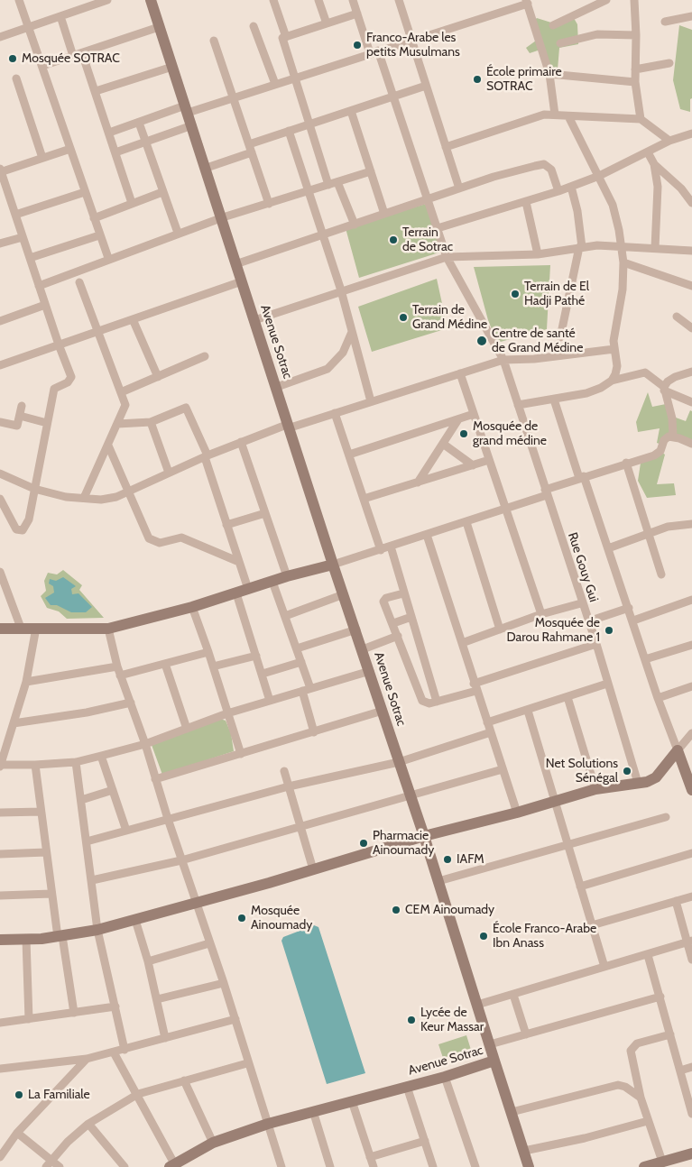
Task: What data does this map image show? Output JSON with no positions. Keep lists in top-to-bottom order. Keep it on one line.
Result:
{"streets":{"street":["Avenue Sotrac","Rue Gouy Gui"]},"places":["Franco-Arabe les petits Musulmans","Mosquée SOTRAC","École primaire SOTRAC","Terrain de Sotrac","Terrain de El Hadji Pathé","Terrain de Grand Médine","Centre de santé de Grand Médine","Mosquée de grand médine","Mosquée de Darou Rahmane 1","Net Solutions Sénégal","Pharmacie Ainoumady","IAFM","CEM Ainoumady","Mosquée Ainoumady","École Franco-Arabe Ibn Anass","Lycée de Keur Massar","La Familiale"]}
